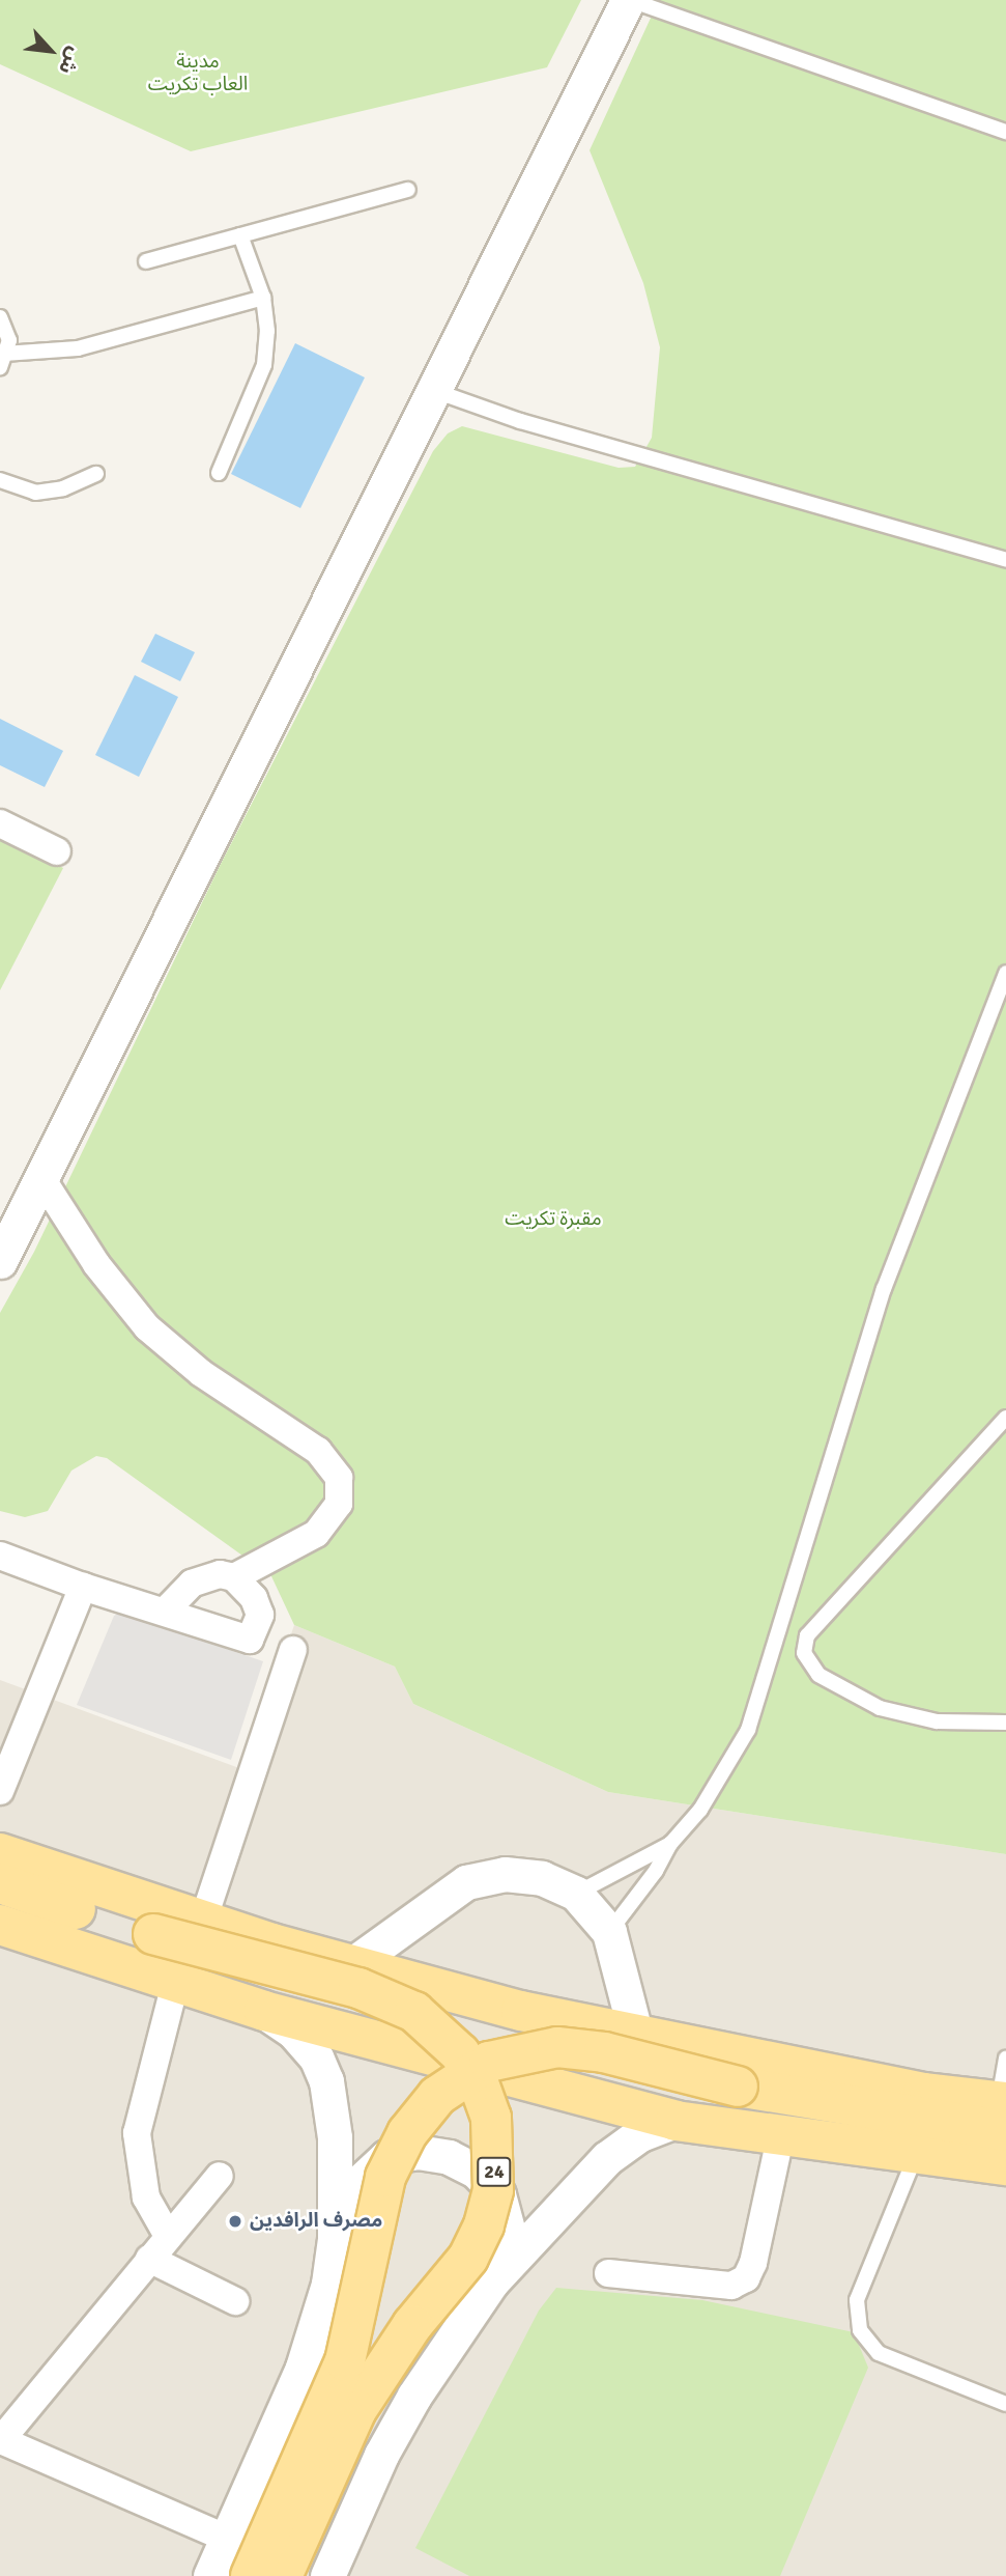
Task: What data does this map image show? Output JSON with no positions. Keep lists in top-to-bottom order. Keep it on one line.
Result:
{"streets":{"main road":["24"]},"parks":["مدينة العاب تكريت","مقبرة تكريت"],"places":["مصرف الرافدين"],"north":"bottom right"}
